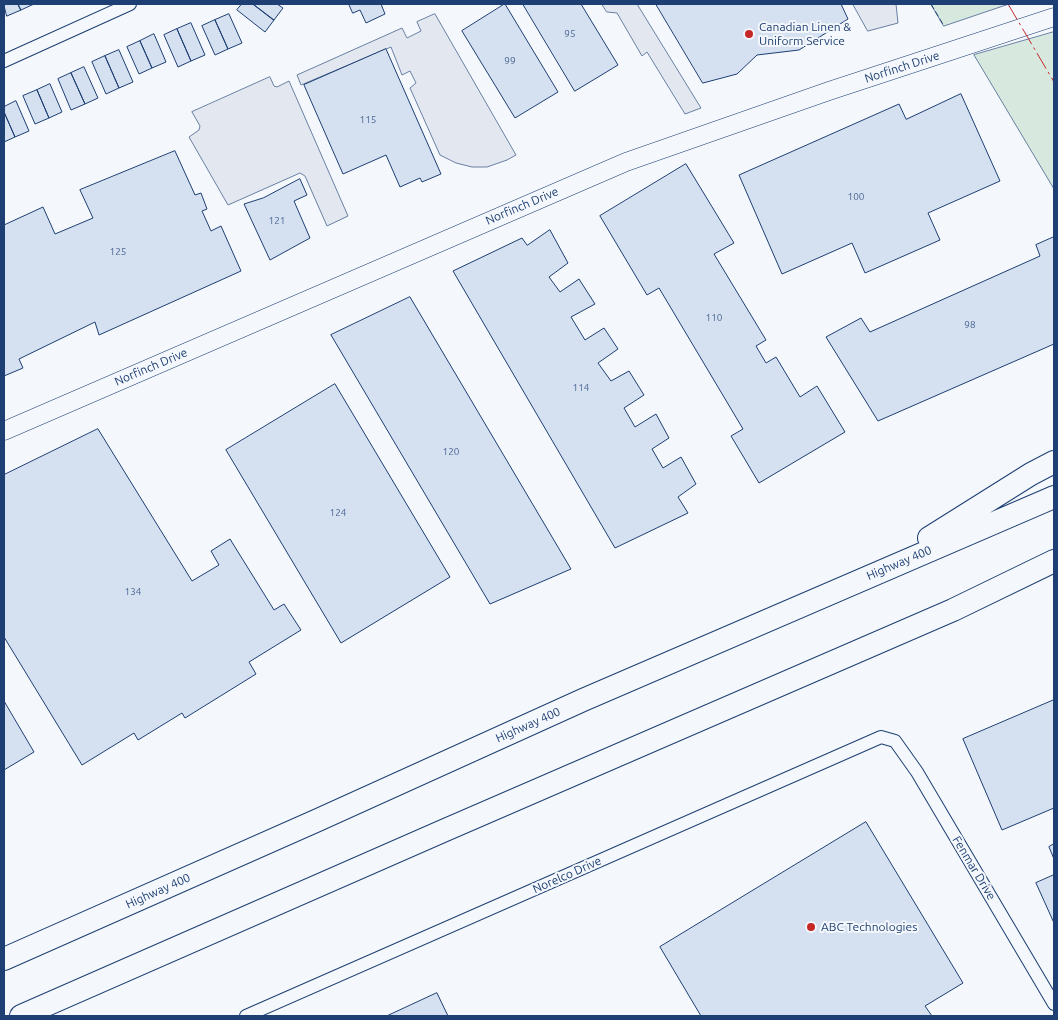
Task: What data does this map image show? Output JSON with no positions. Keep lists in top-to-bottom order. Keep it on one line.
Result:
{"streets":{"highway":["Highway 400"],"street":["Norfinch Drive","Fenmar Drive","Norelco Drive"]},"crossings":[["Fenmar Drive","Norelco Drive"]],"places":["Canadian Linen & Uniform Service","ABC Technologies"],"house_numbers":["95","99","115","100","121","125","110","98","114","120","124","134"]}
